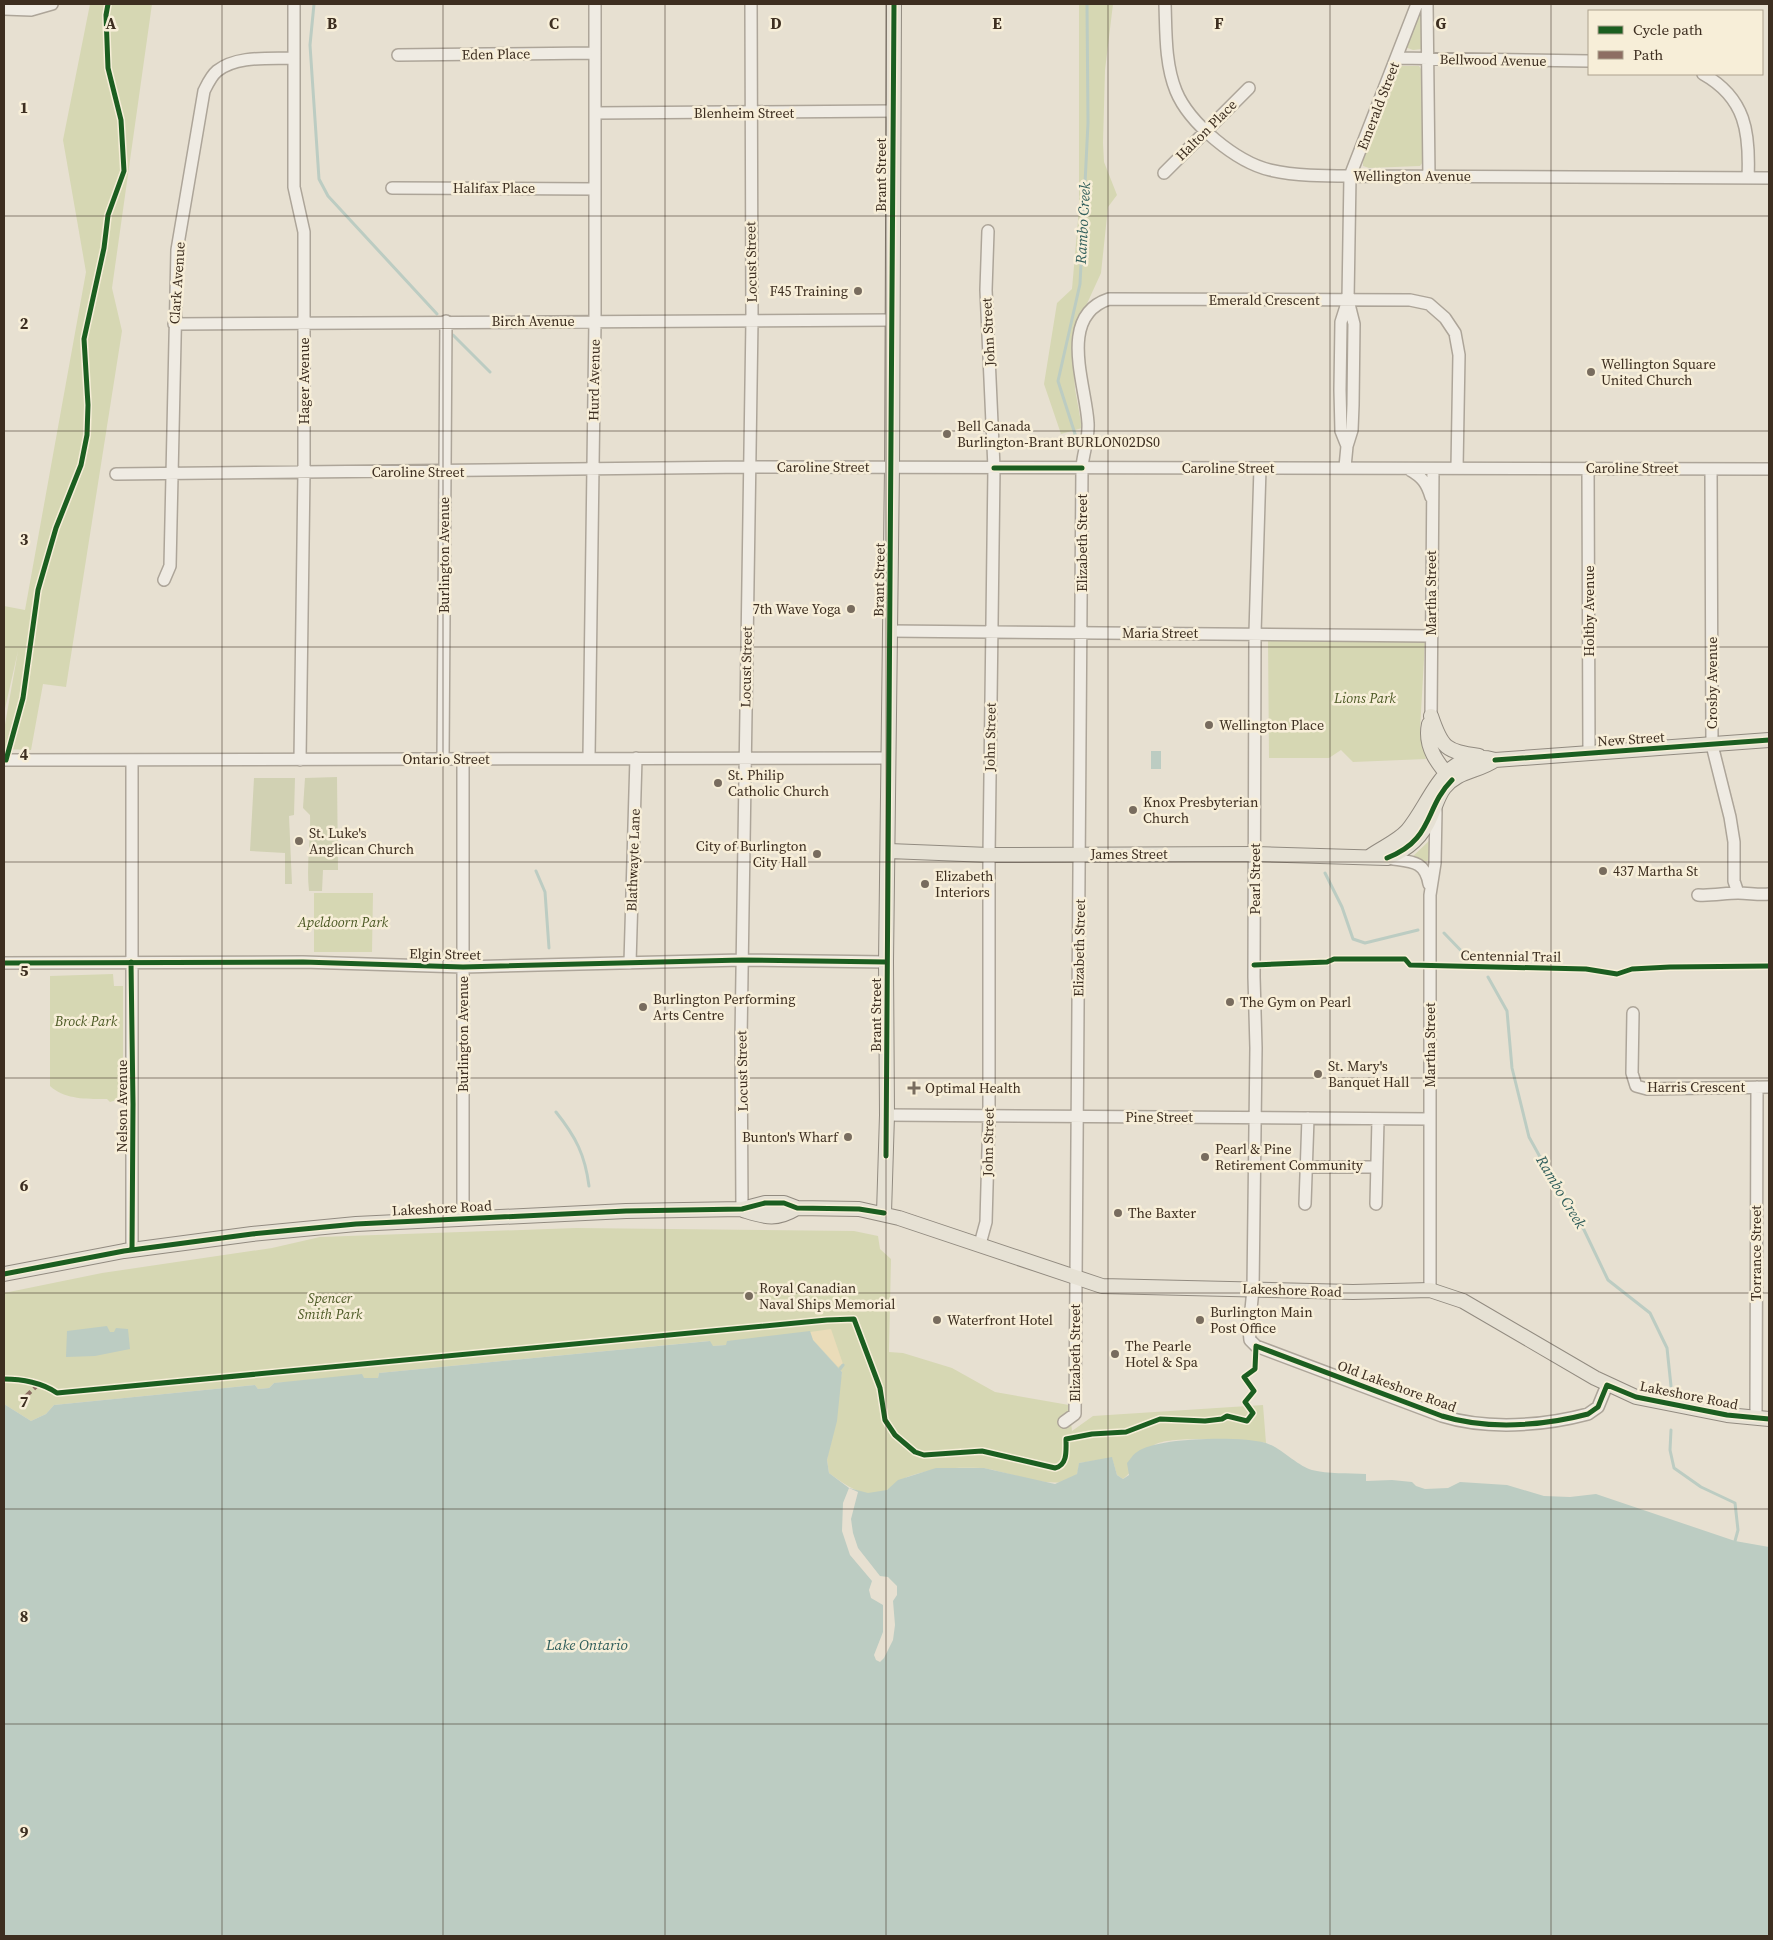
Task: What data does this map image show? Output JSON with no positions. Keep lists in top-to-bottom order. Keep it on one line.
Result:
{"streets":{"main road":["Brant Street","New Street","James Street","Lakeshore Road"],"street":["Eden Place","Bellwood Avenue","Emerald Street","Blenheim Street","Halton Place","Wellington Avenue","Halifax Place","Locust Street","Clark Avenue","Emerald Crescent","Birch Avenue","John Street","Hurd Avenue","Hager Avenue","Caroline Street","Elizabeth Street","Burlington Avenue","Martha Street","Holtby Avenue","Maria Street","Crosby Avenue","Ontario Street","Blathwayte Lane","Pearl Street","Elgin Street","Harris Crescent","Nelson Avenue","Pine Street","Torrance Street","Old Lakeshore Road"],"cycle path":["Centennial Trail"]},"crossings":[["Eden Place","Hurd Avenue"],["Bellwood Avenue","Emerald Street"],["Emerald Street","Wellington Avenue"],["Emerald Street","Emerald Crescent"],["Emerald Street","Caroline Street"],["Blenheim Street","Brant Street"],["Blenheim Street","Locust Street"],["Blenheim Street","Hurd Avenue"],["Halton Place","Wellington Avenue"],["Brant Street","Birch Avenue"],["Brant Street","Caroline Street"],["Brant Street","Maria Street"],["Brant Street","Ontario Street"],["Brant Street","James Street"],["Brant Street","Elgin Street"],["Brant Street","Pine Street"],["Brant Street","Lakeshore Road"],["Halifax Place","Hurd Avenue"],["Locust Street","Birch Avenue"],["Locust Street","Caroline Street"],["Locust Street","Ontario Street"],["Locust Street","Elgin Street"],["Locust Street","Lakeshore Road"],["Clark Avenue","Birch Avenue"],["Clark Avenue","Hager Avenue"],["Clark Avenue","Caroline Street"],["Emerald Crescent","Caroline Street"],["Emerald Crescent","Elizabeth Street"],["Birch Avenue","Hurd Avenue"],["Birch Avenue","Hager Avenue"],["Birch Avenue","Burlington Avenue"],["John Street","Caroline Street"],["John Street","Maria Street"],["John Street","James Street"],["John Street","Pine Street"],["John Street","Lakeshore Road"],["Hurd Avenue","Caroline Street"],["Hurd Avenue","Ontario Street"],["Hager Avenue","Caroline Street"],["Hager Avenue","Ontario Street"],["Caroline Street","Elizabeth Street"],["Caroline Street","Burlington Avenue"],["Caroline Street","Martha Street"],["Caroline Street","Holtby Avenue"],["Caroline Street","Crosby Avenue"],["Caroline Street","Pearl Street"],["Elizabeth Street","Maria Street"],["Elizabeth Street","James Street"],["Elizabeth Street","Pine Street"],["Elizabeth Street","Lakeshore Road"],["Burlington Avenue","Ontario Street"],["Burlington Avenue","Elgin Street"],["Burlington Avenue","Lakeshore Road"],["Martha Street","Maria Street"],["Martha Street","Pine Street"],["Martha Street","Lakeshore Road"],["Holtby Avenue","New Street"],["Maria Street","Pearl Street"],["Crosby Avenue","New Street"],["Ontario Street","Blathwayte Lane"],["Ontario Street","Nelson Avenue"],["James Street","Pearl Street"],["Blathwayte Lane","Elgin Street"],["Pearl Street","Pine Street"],["Pearl Street","Lakeshore Road"],["Pearl Street","Old Lakeshore Road"],["Elgin Street","Nelson Avenue"],["Harris Crescent","Torrance Street"],["Nelson Avenue","Lakeshore Road"],["Lakeshore Road","Torrance Street"],["Lakeshore Road","Old Lakeshore Road"]],"water":["Rambo Creek","Lake Ontario"],"parks":["Lions Park","Apeldoorn Park","Brock Park","Spencer Smith Park"],"places":{"other":["F45 Training","Wellington Square United Church","Bell Canada Burlington-Brant BURLON02DS0","7th Wave Yoga","Wellington Place","St. Philip Catholic Church","Knox Presbyterian Church","St. Luke's Anglican Church","City of Burlington City Hall","437 Martha St","Elizabeth Interiors","The Gym on Pearl","Burlington Performing Arts Centre","St. Mary's Banquet Hall","Bunton's Wharf","Pearl & Pine Retirement Community","The Baxter","Royal Canadian Naval Ships Memorial","Waterfront Hotel","Burlington Main Post Office","The Pearle Hotel & Spa"],"health":["Optimal Health"]},"legend":["Cycle path","Path"],"grid":{"columns":["A","B","C","D","E","F","G"],"rows":["1","2","3","4","5","6","7","8","9"]}}
